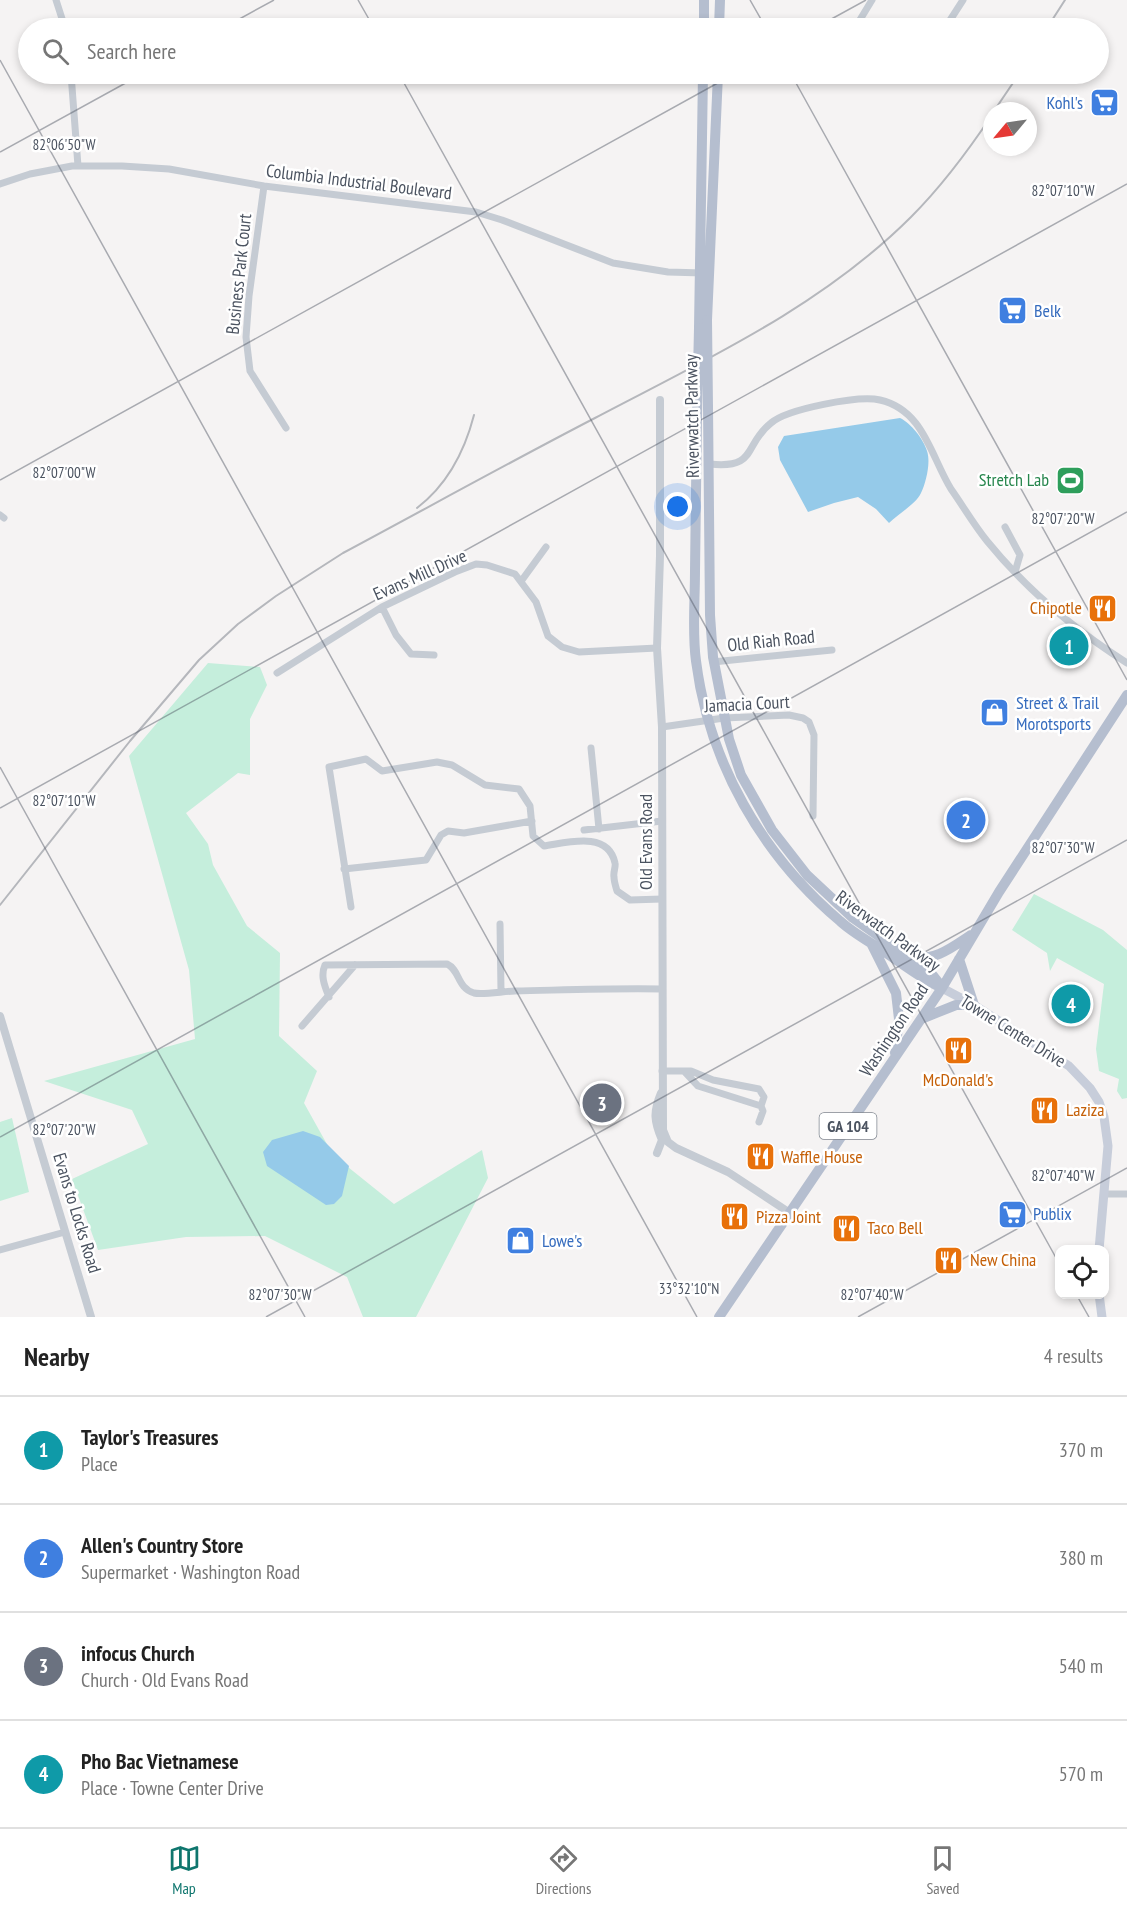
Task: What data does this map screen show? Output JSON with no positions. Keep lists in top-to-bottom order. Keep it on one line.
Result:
{"streets":{"main road":["Riverwatch Parkway","Washington Road","Towne Center Drive","GA 104"],"street":["Columbia Industrial Boulevard","Business Park Court","Evans Mill Drive","Old Riah Road","Jamacia Court","Old Evans Road","Evans to Locks Road"]},"crossings":[["Columbia Industrial Boulevard","Business Park Court"],["Columbia Industrial Boulevard","Riverwatch Parkway"],["Riverwatch Parkway","Old Riah Road"],["Riverwatch Parkway","Jamacia Court"],["Riverwatch Parkway","Washington Road"],["Riverwatch Parkway","Towne Center Drive"],["Jamacia Court","Old Evans Road"],["Old Evans Road","Washington Road"],["Washington Road","Towne Center Drive"]],"places":{"supermarket":["Kohl's","Belk","Publix"],"sports":["Stretch Lab"],"restaurant":["Chipotle","McDonald's","Laziza","Waffle House","Pizza Joint","Taco Bell","New China"],"shop":["Street & Trail Morotsports","Lowe's"]},"north":"bottom left","page":{"search":"Search here","pins":["1","2","4","3"],"heading":["Nearby","4 results"],"list":[{"mark":"1","name":"Taylor's Treasures","note":"Place","value":"370 m"},{"mark":"2","name":"Allen's Country Store","note":"Supermarket · Washington Road","value":"380 m"},{"mark":"3","name":"infocus Church","note":"Church · Old Evans Road","value":"540 m"},{"mark":"4","name":"Pho Bac Vietnamese","note":"Place · Towne Center Drive","value":"570 m"}],"nav":["Map","Directions","Saved"]},"coordinates":["82°06'50\"W","82°07'10\"W","82°07'00\"W","82°07'20\"W","82°07'30\"W","82°07'40\"W","33°32'10\"N"]}
